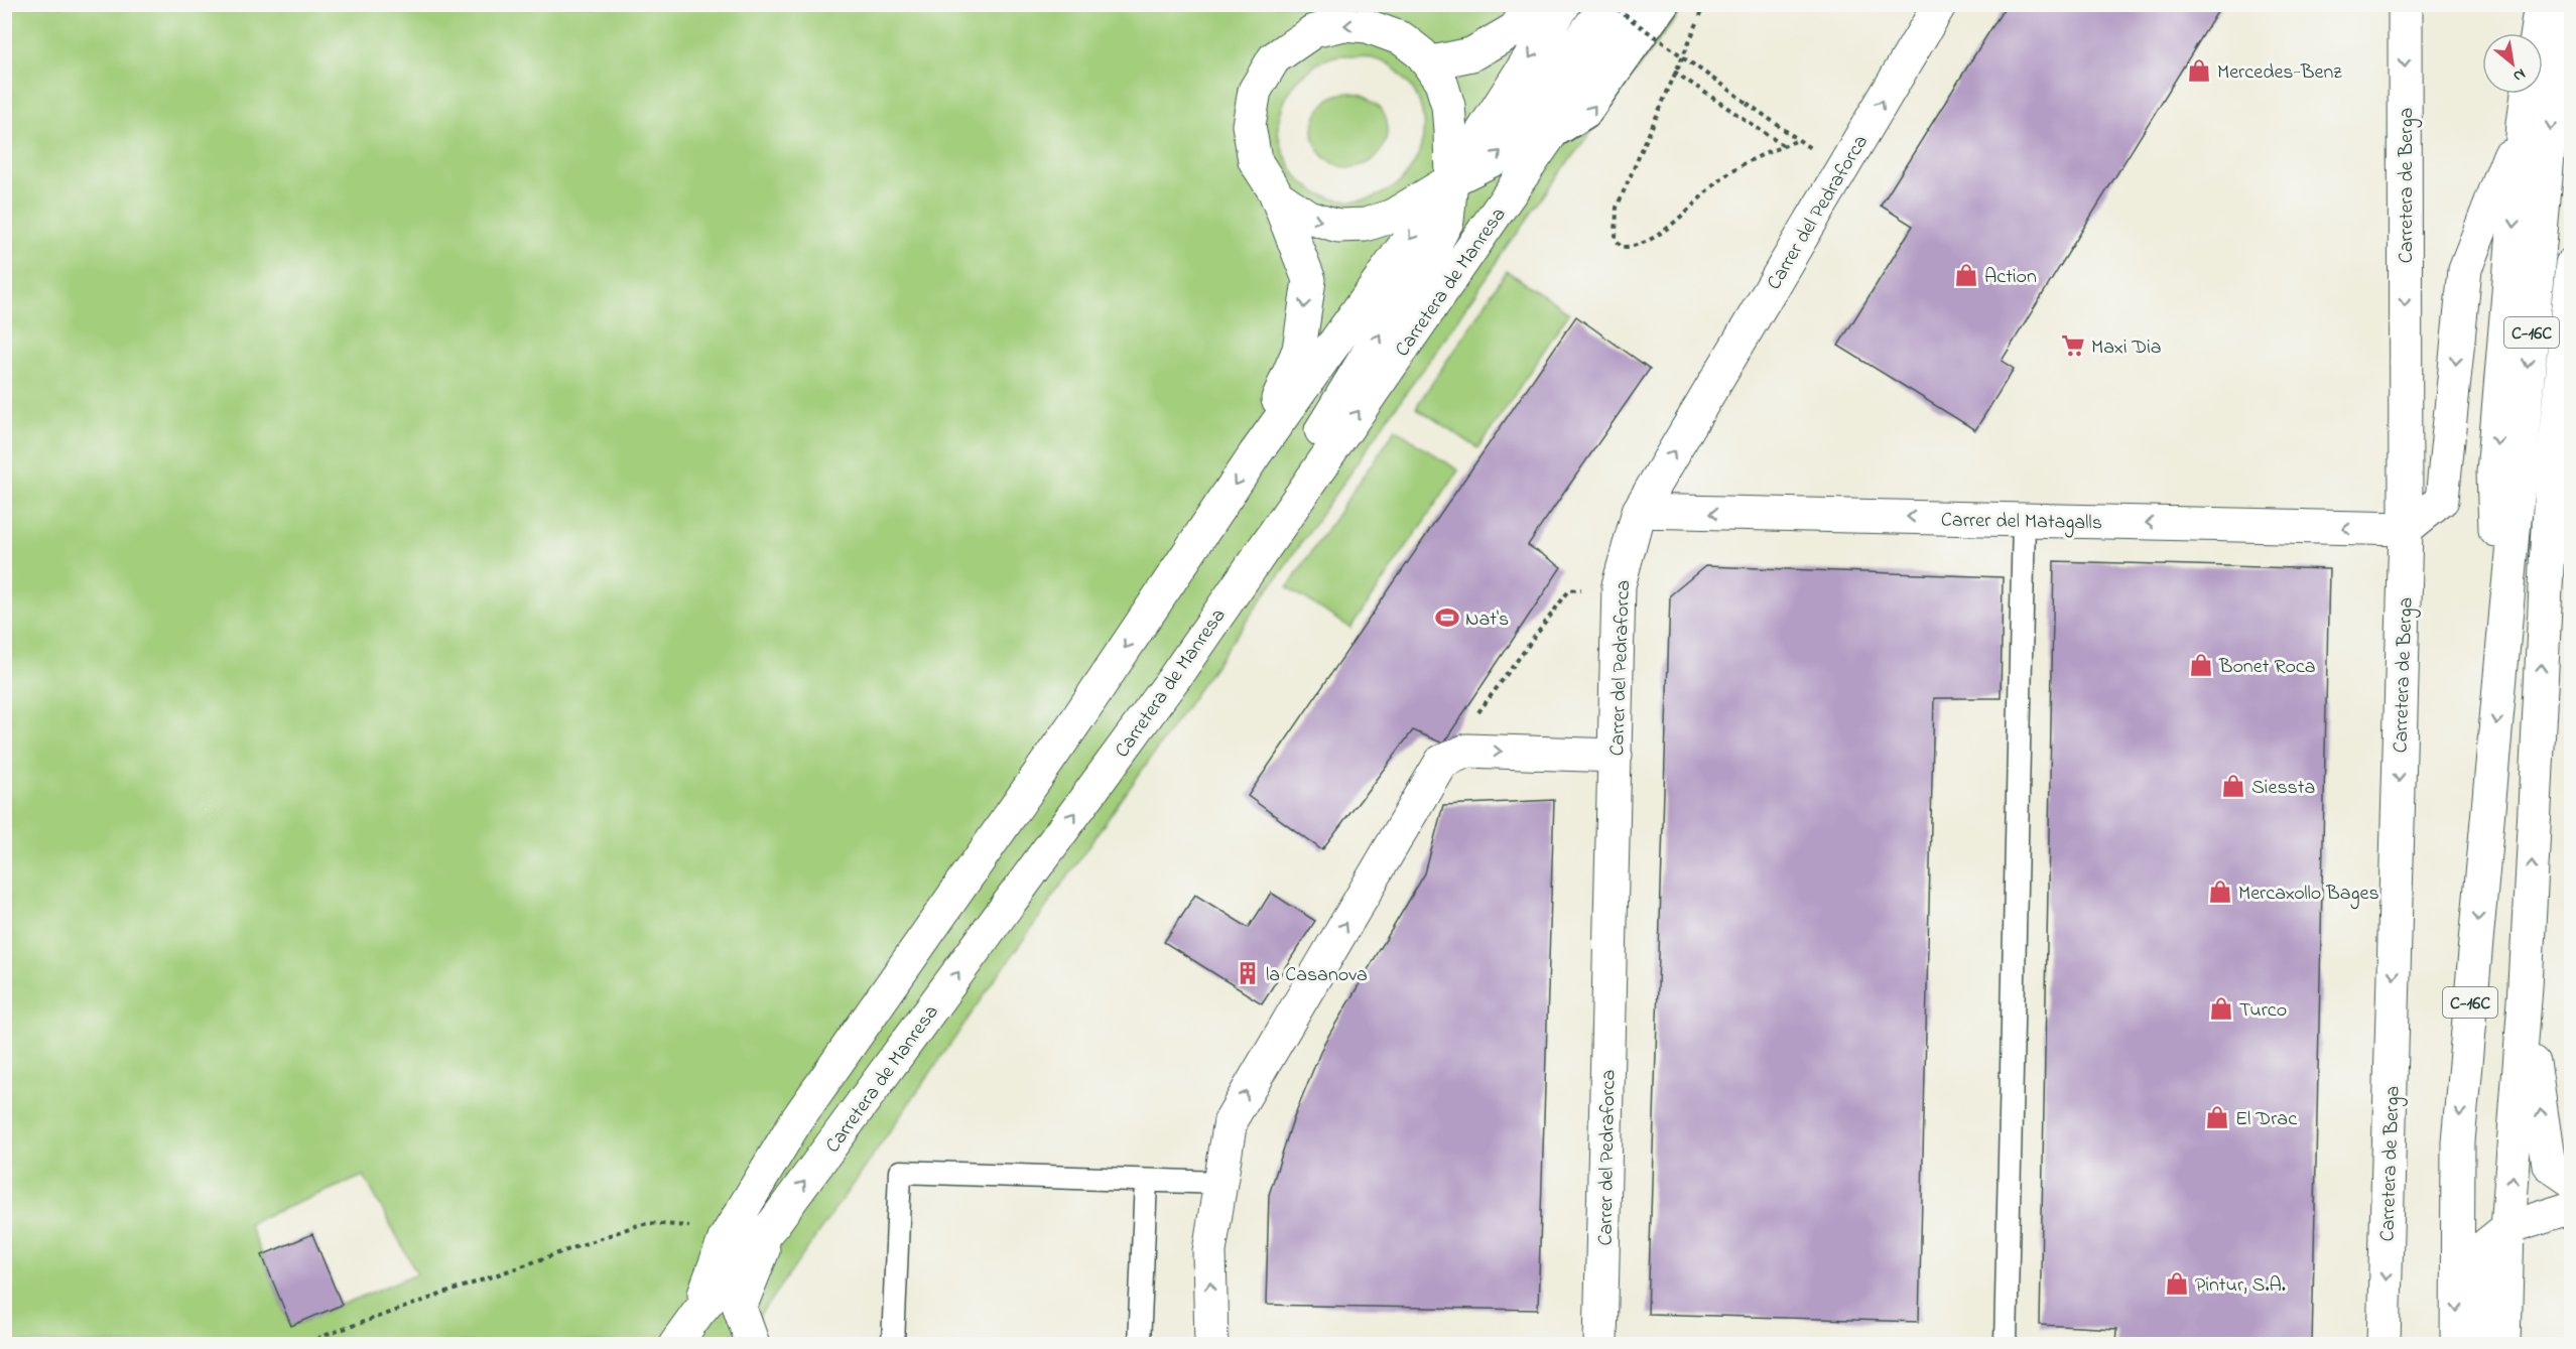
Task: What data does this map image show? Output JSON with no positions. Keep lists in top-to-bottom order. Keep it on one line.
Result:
{"streets":{"main road":["Carretera de Berga","Carrer del Pedraforca","Carretera de Manresa","C-16C","Carrer del Matagalls"]},"crossings":[["Carretera de Berga","Carrer del Matagalls"],["Carrer del Pedraforca","Carrer del Matagalls"]],"one_way":["Carrer del Pedraforca","Carrer del Matagalls"],"places":{"shop":["Mercedes-Benz","Action","Bonet Roca","Siessta","Mercaxollo Bages","Turco","El Drac","Pintur, S.A."],"supermarket":["Maxi Dia"],"sports":["Nat's"],"building":["la Casanova"]},"north":"bottom right"}
